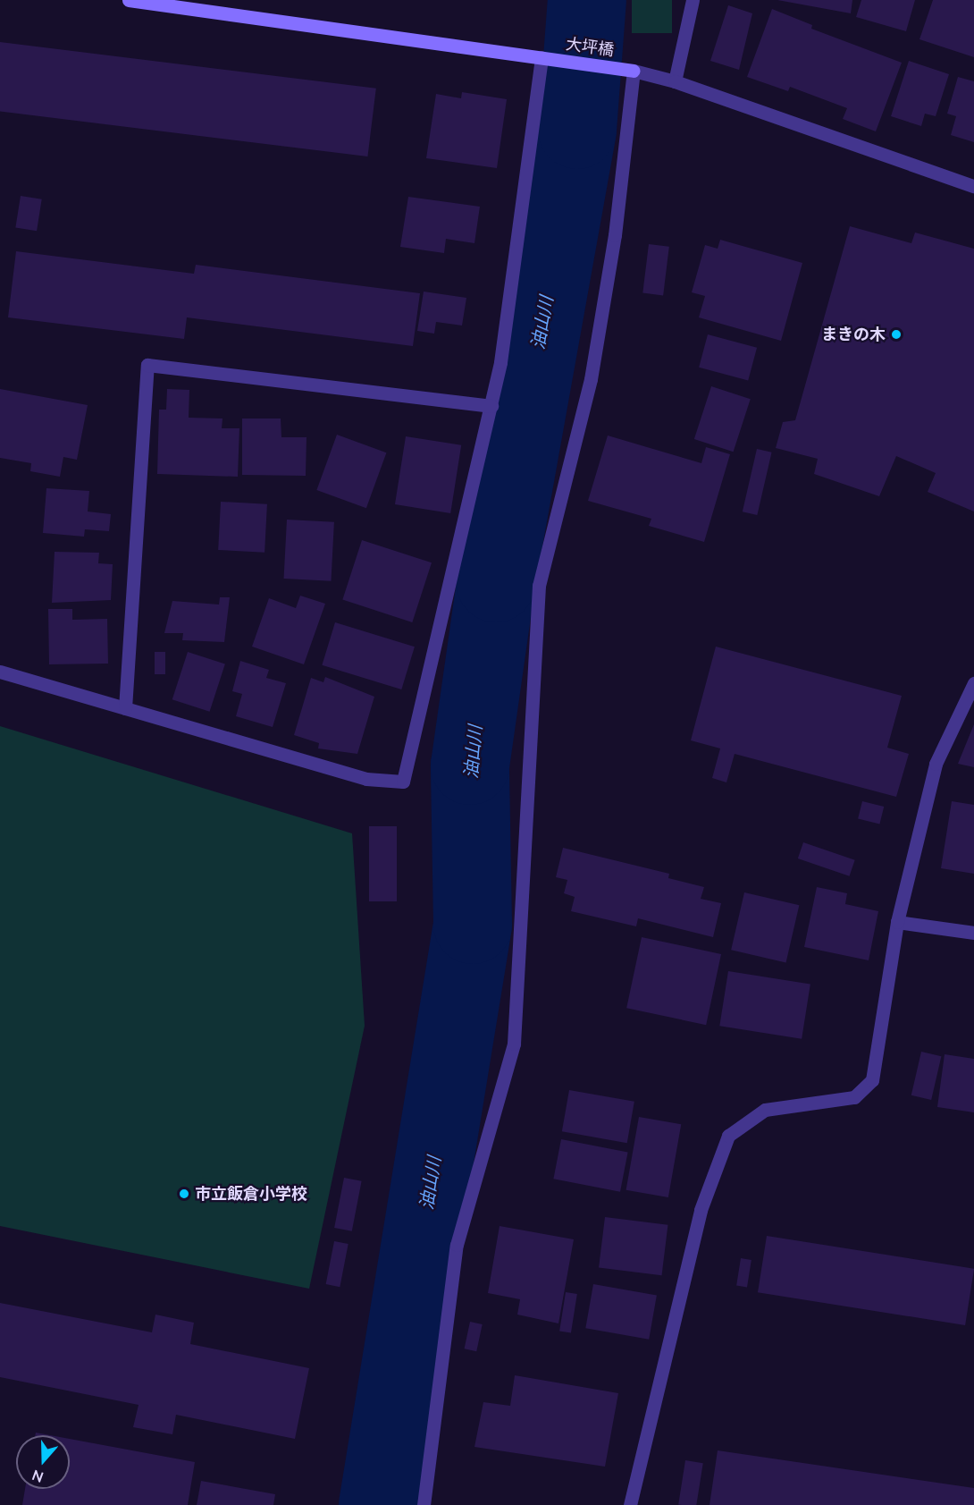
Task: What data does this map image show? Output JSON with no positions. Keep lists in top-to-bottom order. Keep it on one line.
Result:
{"streets":{"street":["大坪橋"]},"water":["油山川"],"places":["まきの木","市立飯倉小学校"],"north":"bottom"}
